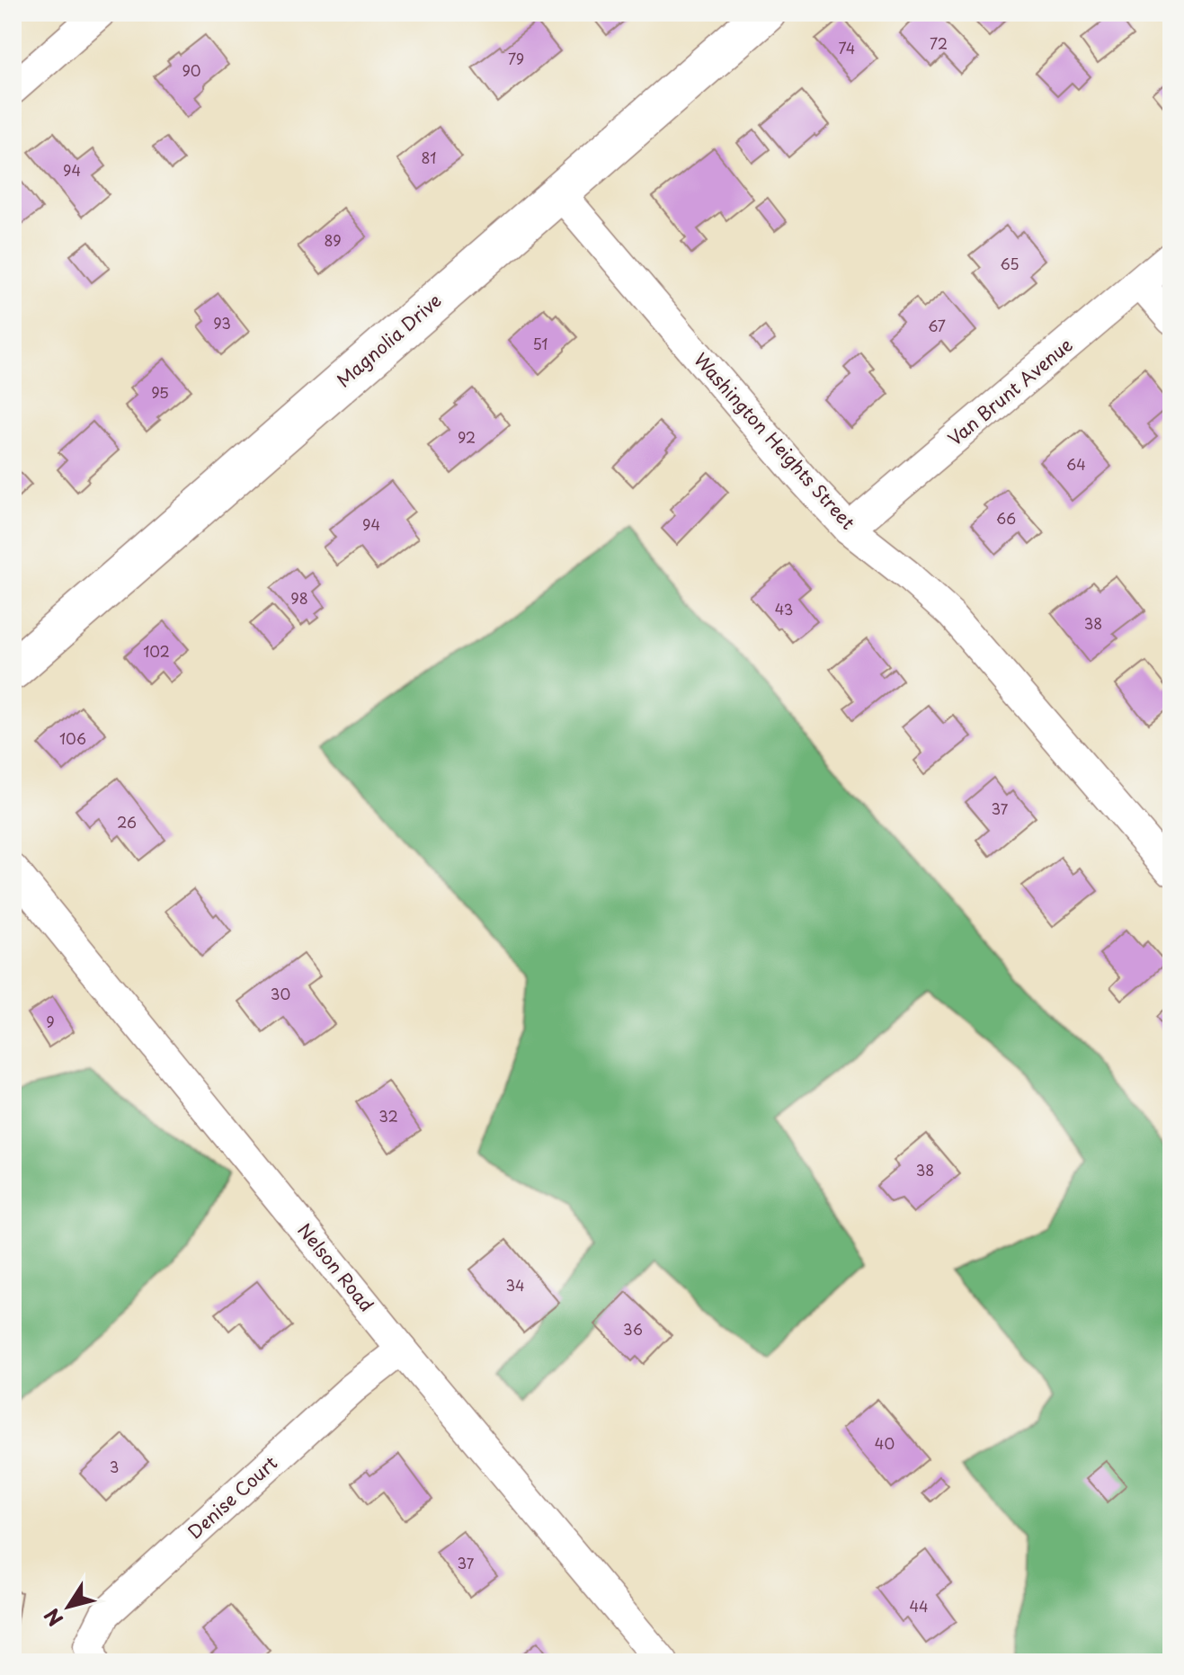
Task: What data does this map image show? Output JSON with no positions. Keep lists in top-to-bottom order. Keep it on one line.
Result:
{"streets":{"street":["Magnolia Drive","Van Brunt Avenue","Washington Heights Street","Nelson Road","Denise Court"]},"crossings":[["Magnolia Drive","Washington Heights Street"],["Van Brunt Avenue","Washington Heights Street"],["Nelson Road","Denise Court"]],"house_numbers":["72","74","79","90","81","94","89","65","93","67","51","95","92","64","66","94","98","43","38","102","106","37","26","30","9","32","38","34","36","40","3","37","44"],"north":"bottom left"}
